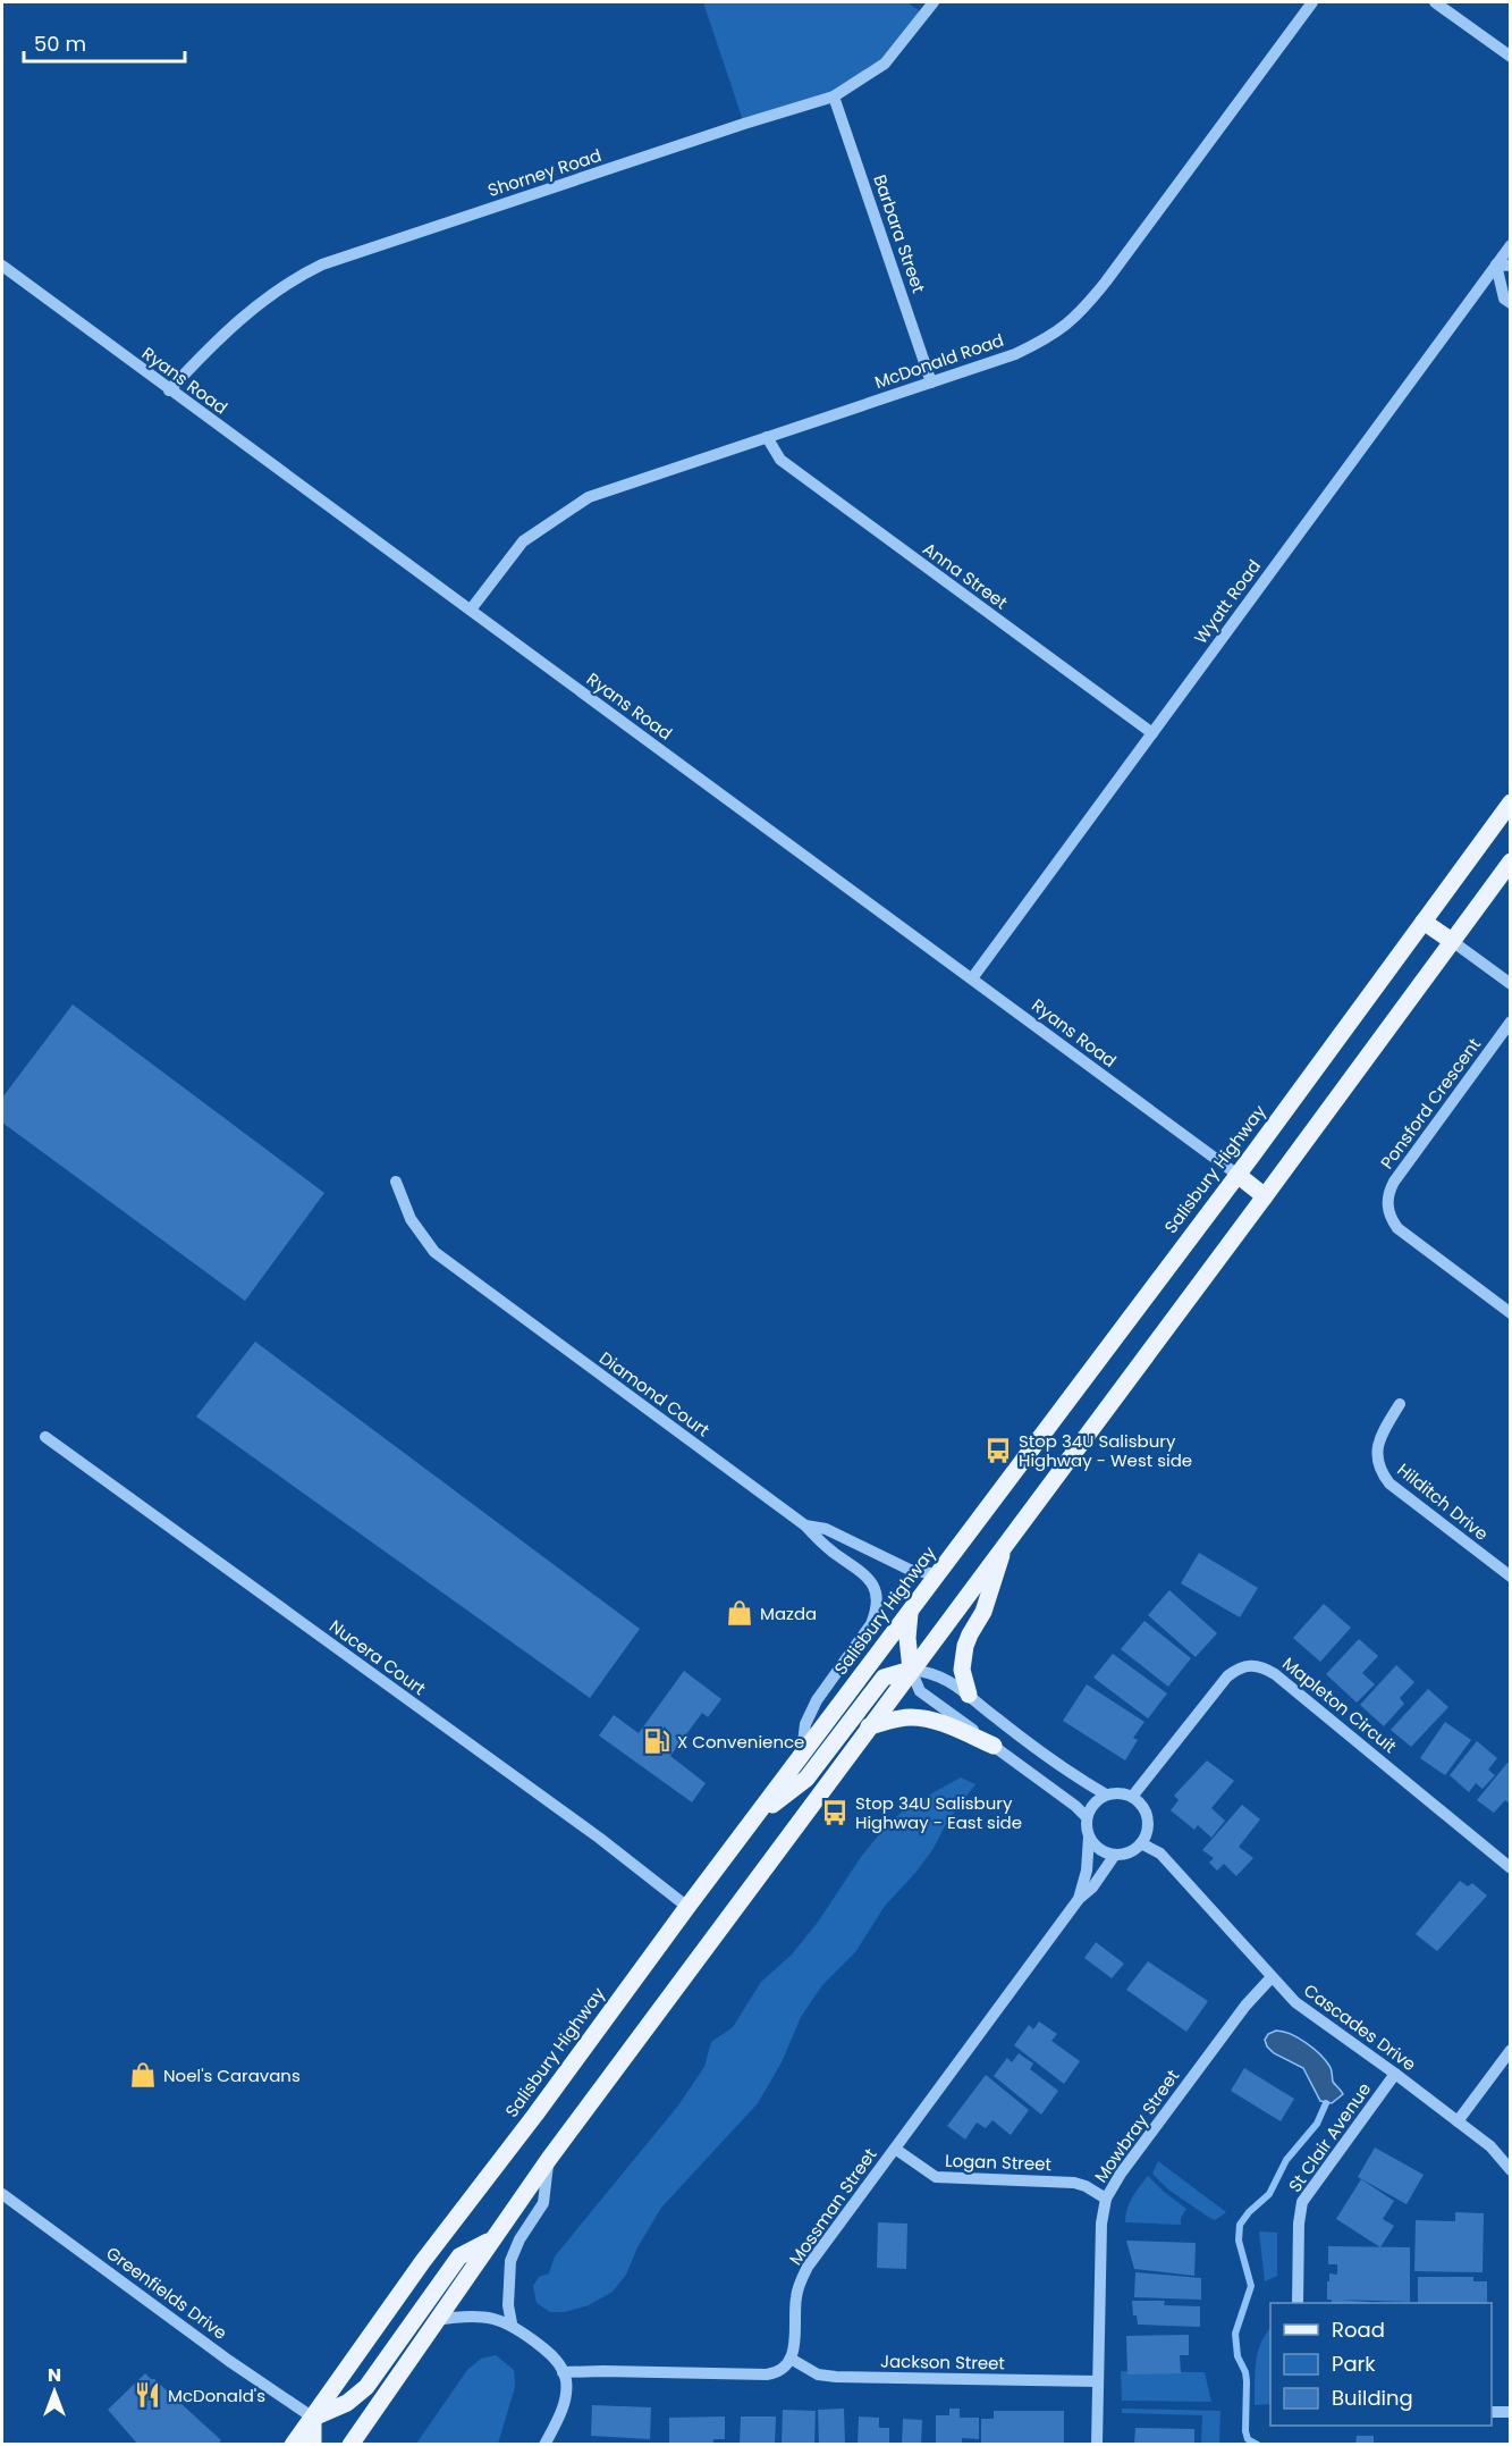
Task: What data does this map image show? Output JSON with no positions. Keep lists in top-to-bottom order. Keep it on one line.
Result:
{"streets":{"main road":["Salisbury Highway"],"street":["Shorney Road","Barbara Street","McDonald Road","Ryans Road","Anna Street","Wyatt Road","Ponsford Crescent","Diamond Court","Hilditch Drive","Nucera Court","Mapleton Circuit","Cascades Drive","Mowbray Street","St Clair Avenue","Logan Street","Mossman Street","Greenfields Drive","Jackson Street"]},"crossings":[["Shorney Road","Barbara Street"],["Shorney Road","Ryans Road"],["Barbara Street","McDonald Road"],["McDonald Road","Ryans Road"],["McDonald Road","Anna Street"],["Ryans Road","Wyatt Road"],["Ryans Road","Salisbury Highway"],["Anna Street","Wyatt Road"],["Salisbury Highway","Diamond Court"],["Salisbury Highway","Nucera Court"],["Salisbury Highway","Greenfields Drive"],["Mapleton Circuit","Cascades Drive"],["Mapleton Circuit","Mossman Street"],["Cascades Drive","Mowbray Street"],["Cascades Drive","St Clair Avenue"],["Cascades Drive","Mossman Street"],["Mowbray Street","Logan Street"],["Mowbray Street","Jackson Street"],["Logan Street","Mossman Street"],["Mossman Street","Jackson Street"]],"places":{"bus stop":["Stop 34U Salisbury Highway - West side","Stop 34U Salisbury Highway - East side"],"shop":["Mazda","Noel's Caravans"],"fuel station":["X Convenience"],"restaurant":["McDonald's"]},"legend":["Road","Park","Building"],"scale_bar":"50 m","north":"top"}
